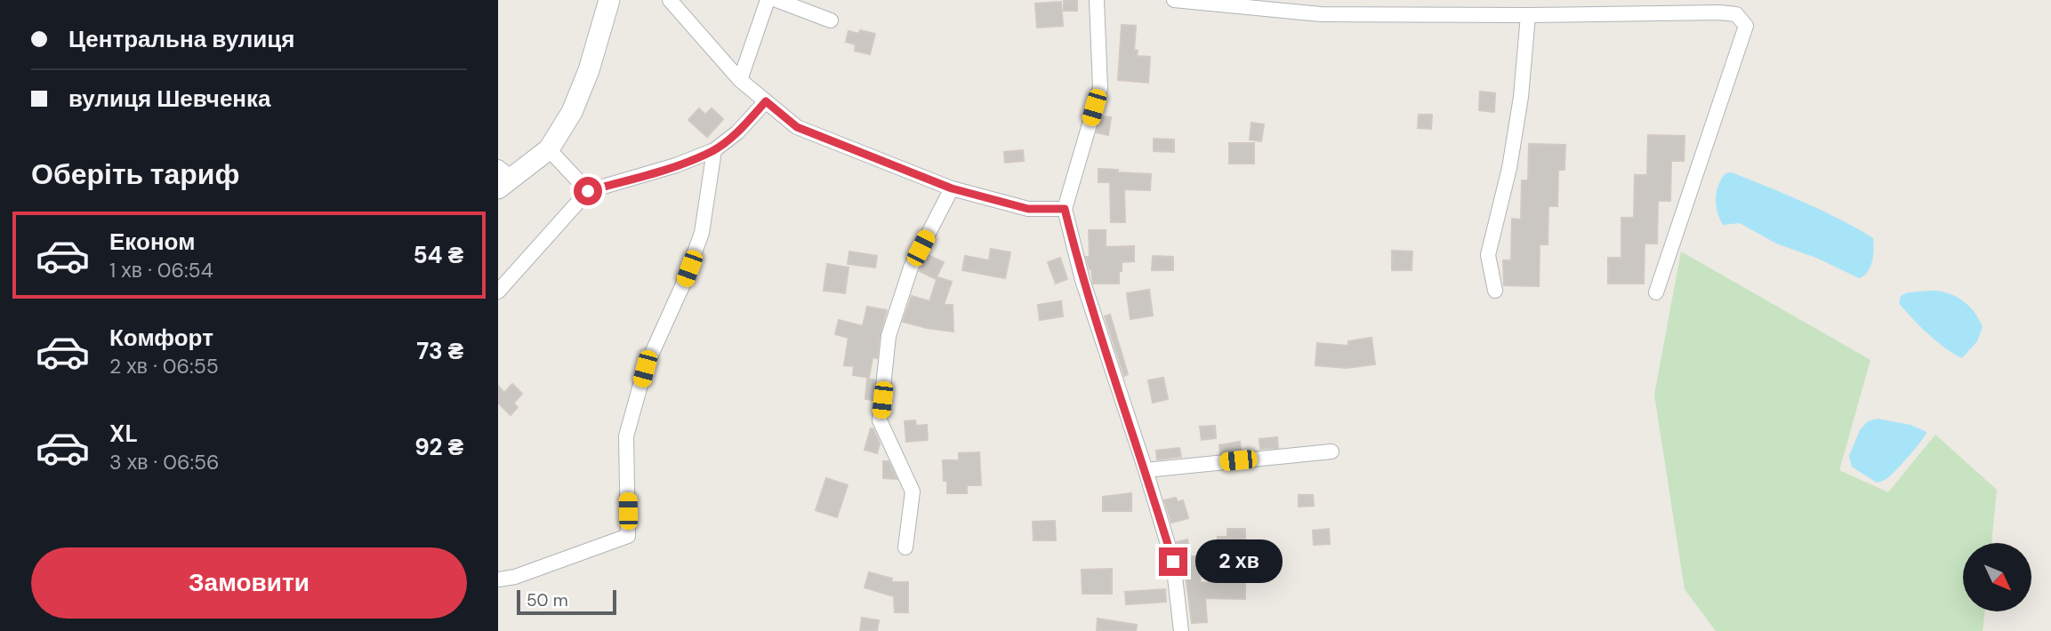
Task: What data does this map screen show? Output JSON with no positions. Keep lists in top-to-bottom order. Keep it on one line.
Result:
{"scale_bar":"50 m","north":"bottom right","page":{"banner":["Центральна вулиця","вулиця Шевченка"],"heading":"Оберіть тариф","list":[{"name":"Економ","note":"1 хв · 06:54","value":"54 ₴"},{"name":"Комфорт","note":"2 хв · 06:55","value":"73 ₴"},{"name":"XL","note":"3 хв · 06:56","value":"92 ₴"}],"buttons":"Замовити","bubble":"2 хв","scale":"50 m"}}
